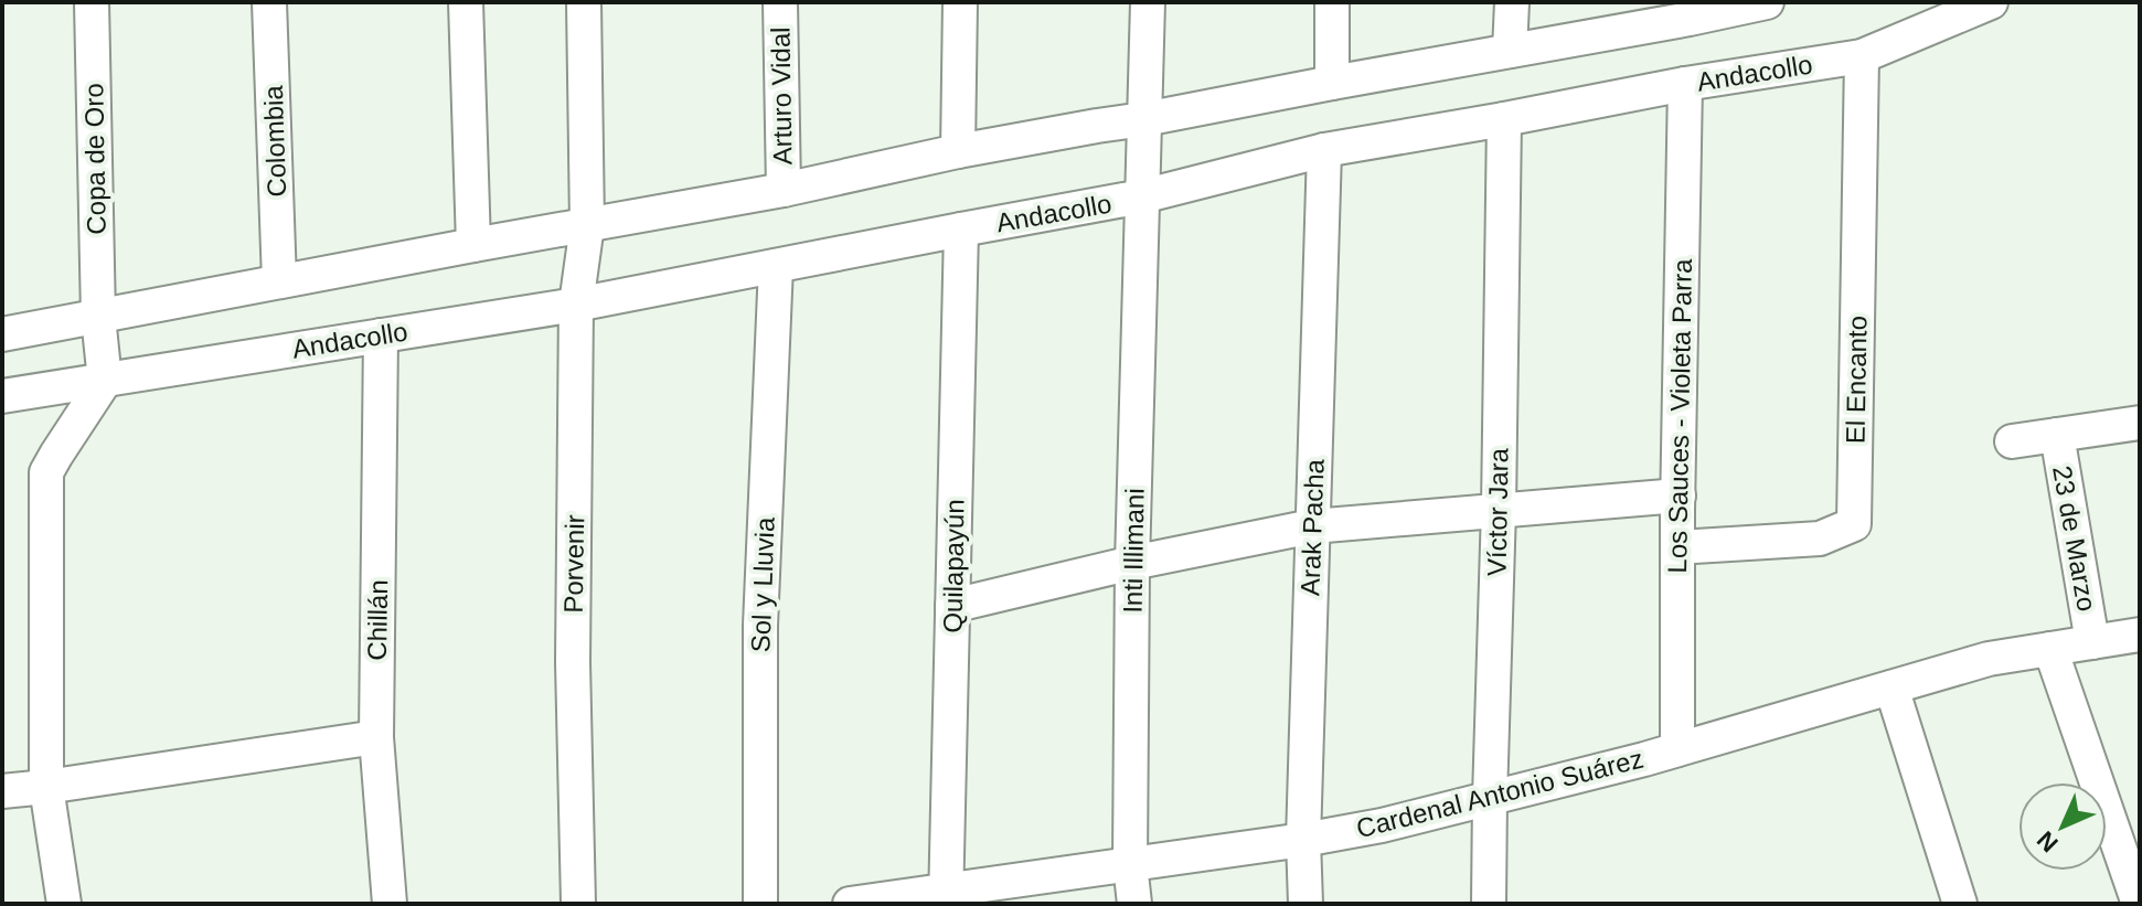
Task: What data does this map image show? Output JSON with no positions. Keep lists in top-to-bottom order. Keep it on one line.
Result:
{"streets":{"street":["Andacollo","Arturo Vidal","Colombia","Copa de Oro","El Encanto","Los Sauces - Violeta Parra","Víctor Jara","Arak Pacha","23 de Marzo","Inti Illimani","Porvenir","Quilapayún","Sol y Lluvia","Chillán","Cardenal Antonio Suárez"]},"crossings":[["Andacollo","El Encanto"],["Andacollo","Los Sauces - Violeta Parra"],["Andacollo","Víctor Jara"],["Andacollo","Arak Pacha"],["Andacollo","Inti Illimani"],["Andacollo","Porvenir"],["Andacollo","Quilapayún"],["Andacollo","Sol y Lluvia"],["Andacollo","Chillán"],["El Encanto","Los Sauces - Violeta Parra"],["Los Sauces - Violeta Parra","Cardenal Antonio Suárez"],["Víctor Jara","Cardenal Antonio Suárez"],["Arak Pacha","Cardenal Antonio Suárez"],["23 de Marzo","Cardenal Antonio Suárez"],["Inti Illimani","Cardenal Antonio Suárez"],["Quilapayún","Cardenal Antonio Suárez"]],"north":"bottom left"}
